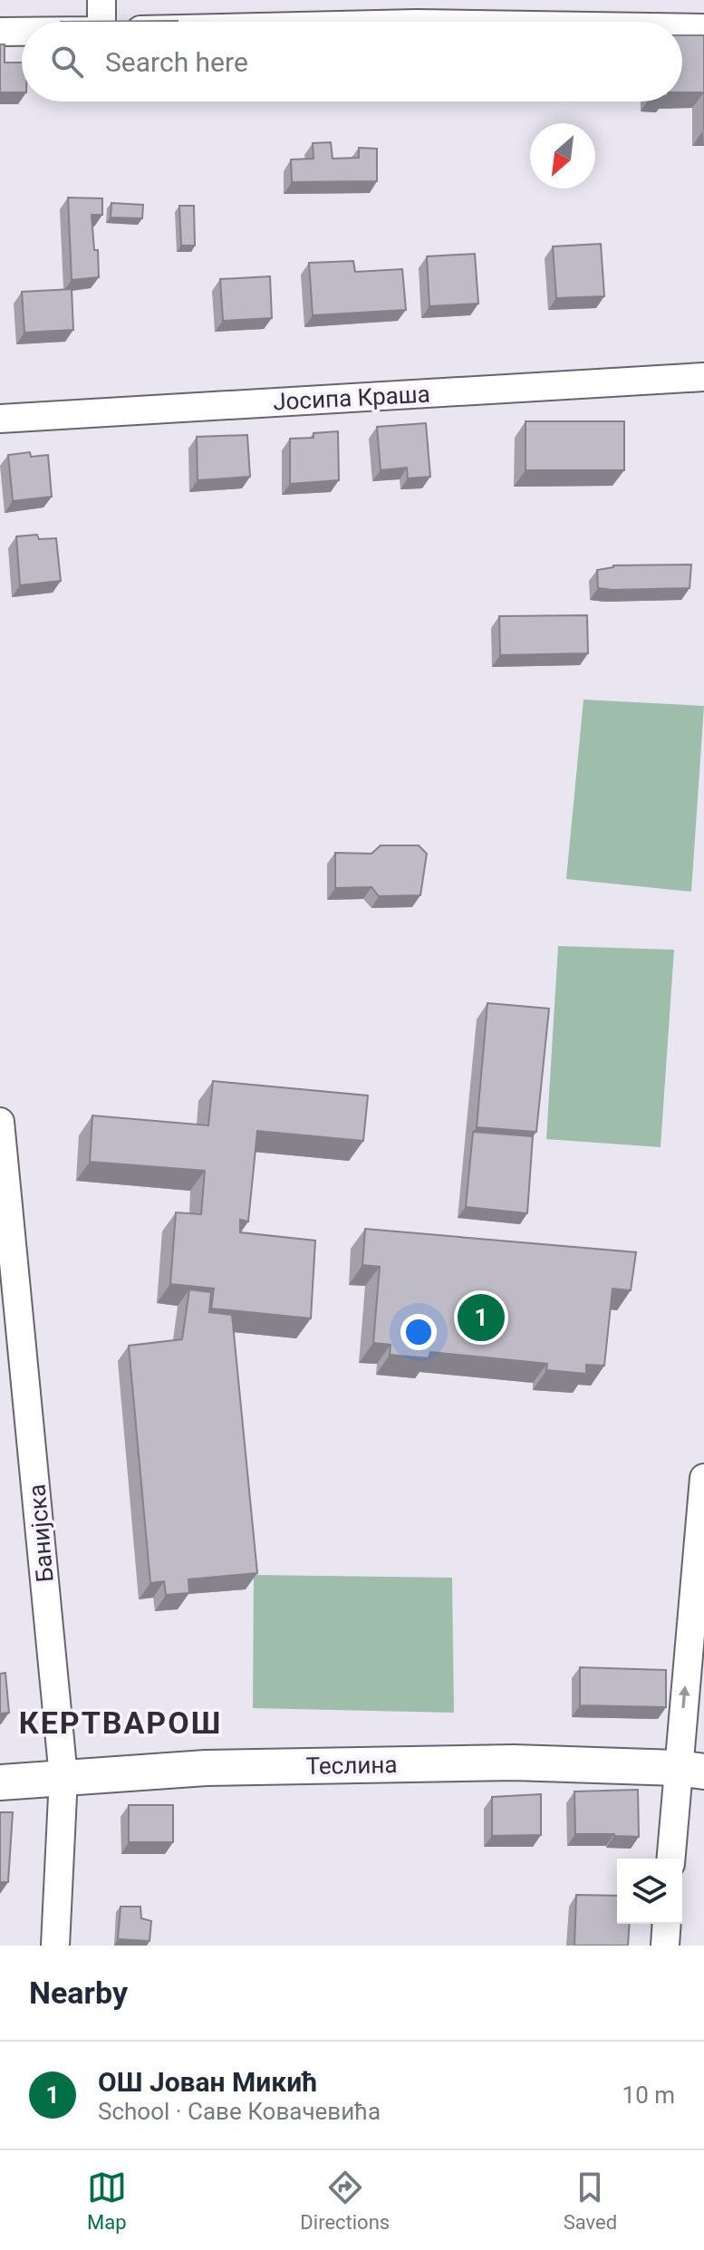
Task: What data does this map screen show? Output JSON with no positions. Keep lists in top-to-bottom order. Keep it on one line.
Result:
{"streets":{"street":["Јосипа Краша","Банијска","Теслина"]},"crossings":[["Банијска","Теслина"]],"districts":["КЕРТВАРОШ"],"north":"bottom left","page":{"search":"Search here","pins":"1","heading":"Nearby","list":[{"mark":"1","name":"ОШ Јован Микић","note":"School · Саве Ковачевића","value":"10 m"}],"nav":["Map","Directions","Saved"]}}
